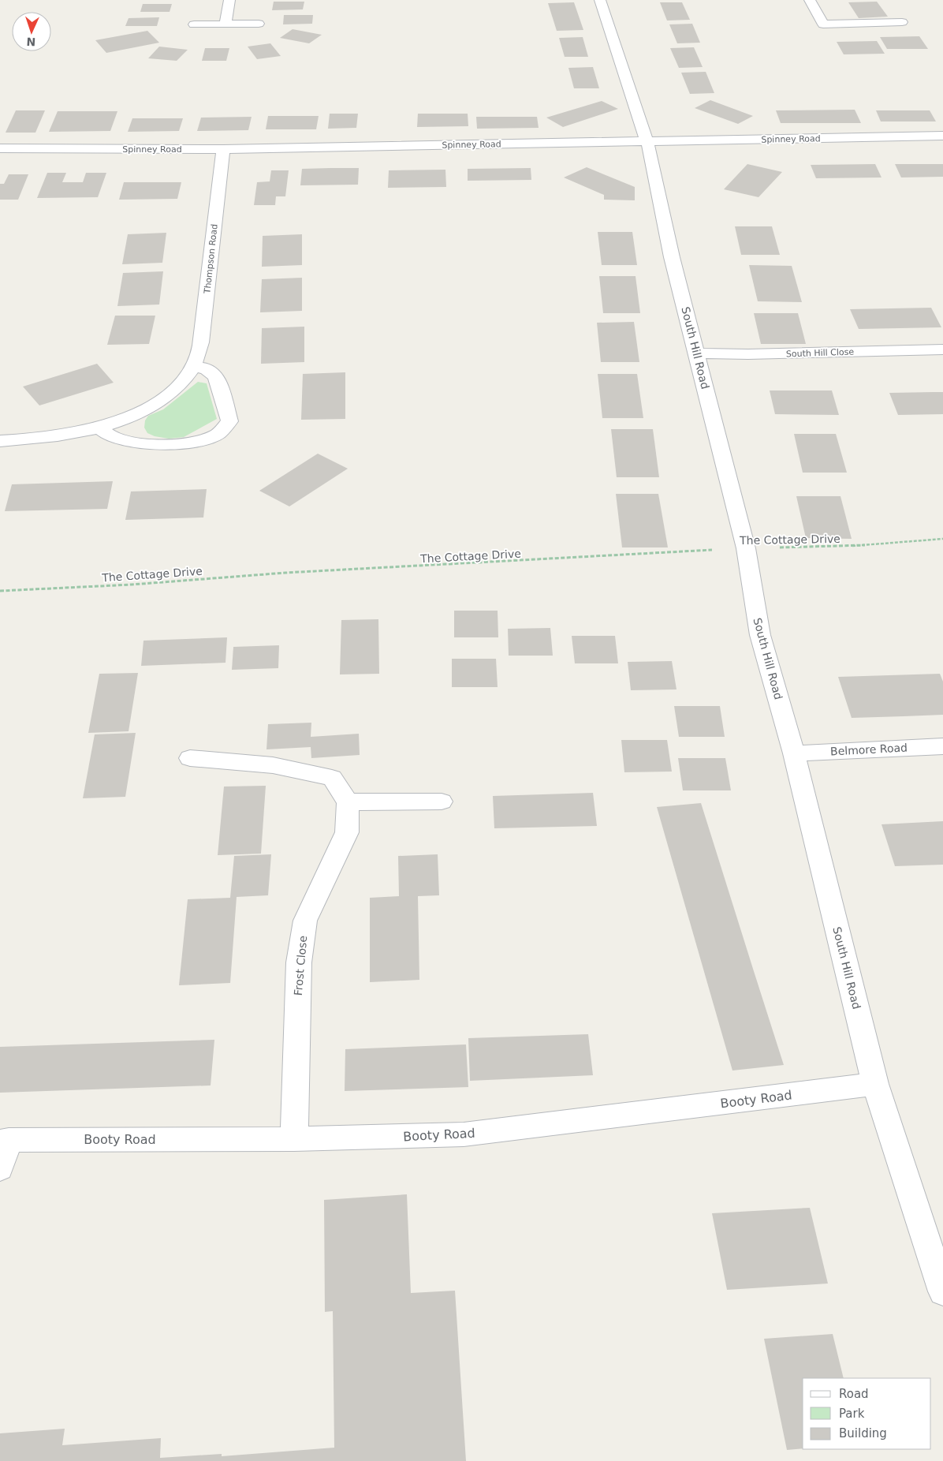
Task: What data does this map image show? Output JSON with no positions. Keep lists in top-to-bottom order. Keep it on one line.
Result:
{"streets":{"street":["Spinney Road","Thompson Road","South Hill Road","South Hill Close","Belmore Road","Frost Close","Booty Road"],"path":["The Cottage Drive"]},"crossings":[["Spinney Road","Thompson Road"],["Spinney Road","South Hill Road"],["South Hill Road","South Hill Close"],["South Hill Road","The Cottage Drive"],["South Hill Road","Belmore Road"],["South Hill Road","Booty Road"],["Frost Close","Booty Road"]],"legend":["Road","Park","Building"],"north":"bottom"}
